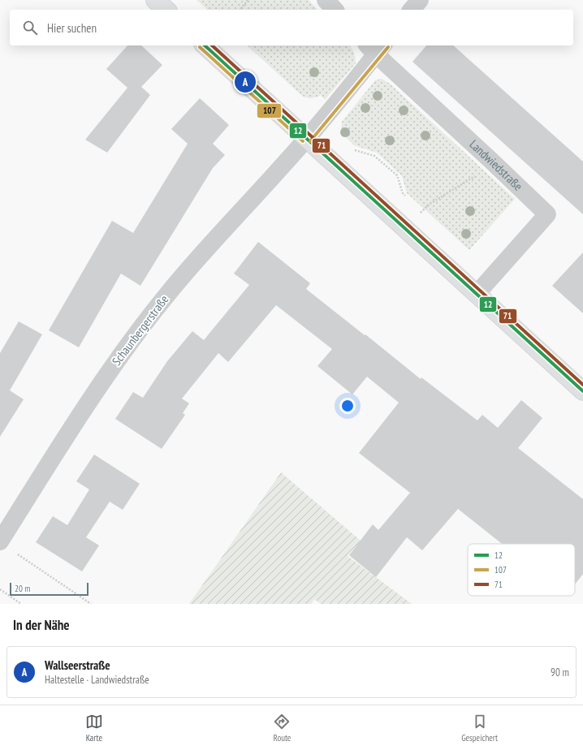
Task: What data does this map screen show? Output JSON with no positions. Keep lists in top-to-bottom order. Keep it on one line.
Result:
{"streets":{"street":["Landwiedstraße","Schaunbergerstraße"]},"crossings":[["Landwiedstraße","Schaunbergerstraße"]],"lines":["transit line 12","transit line 71","transit line 107"],"legend":["12","107","71"],"scale_bar":"20 m","page":{"search":"Hier suchen","pins":"A","scale":"20 m","heading":"In der Nähe","list":[{"mark":"A","name":"Wallseerstraße","note":"Haltestelle · Landwiedstraße","value":"90 m"}],"nav":["Karte","Route","Gespeichert"]}}
